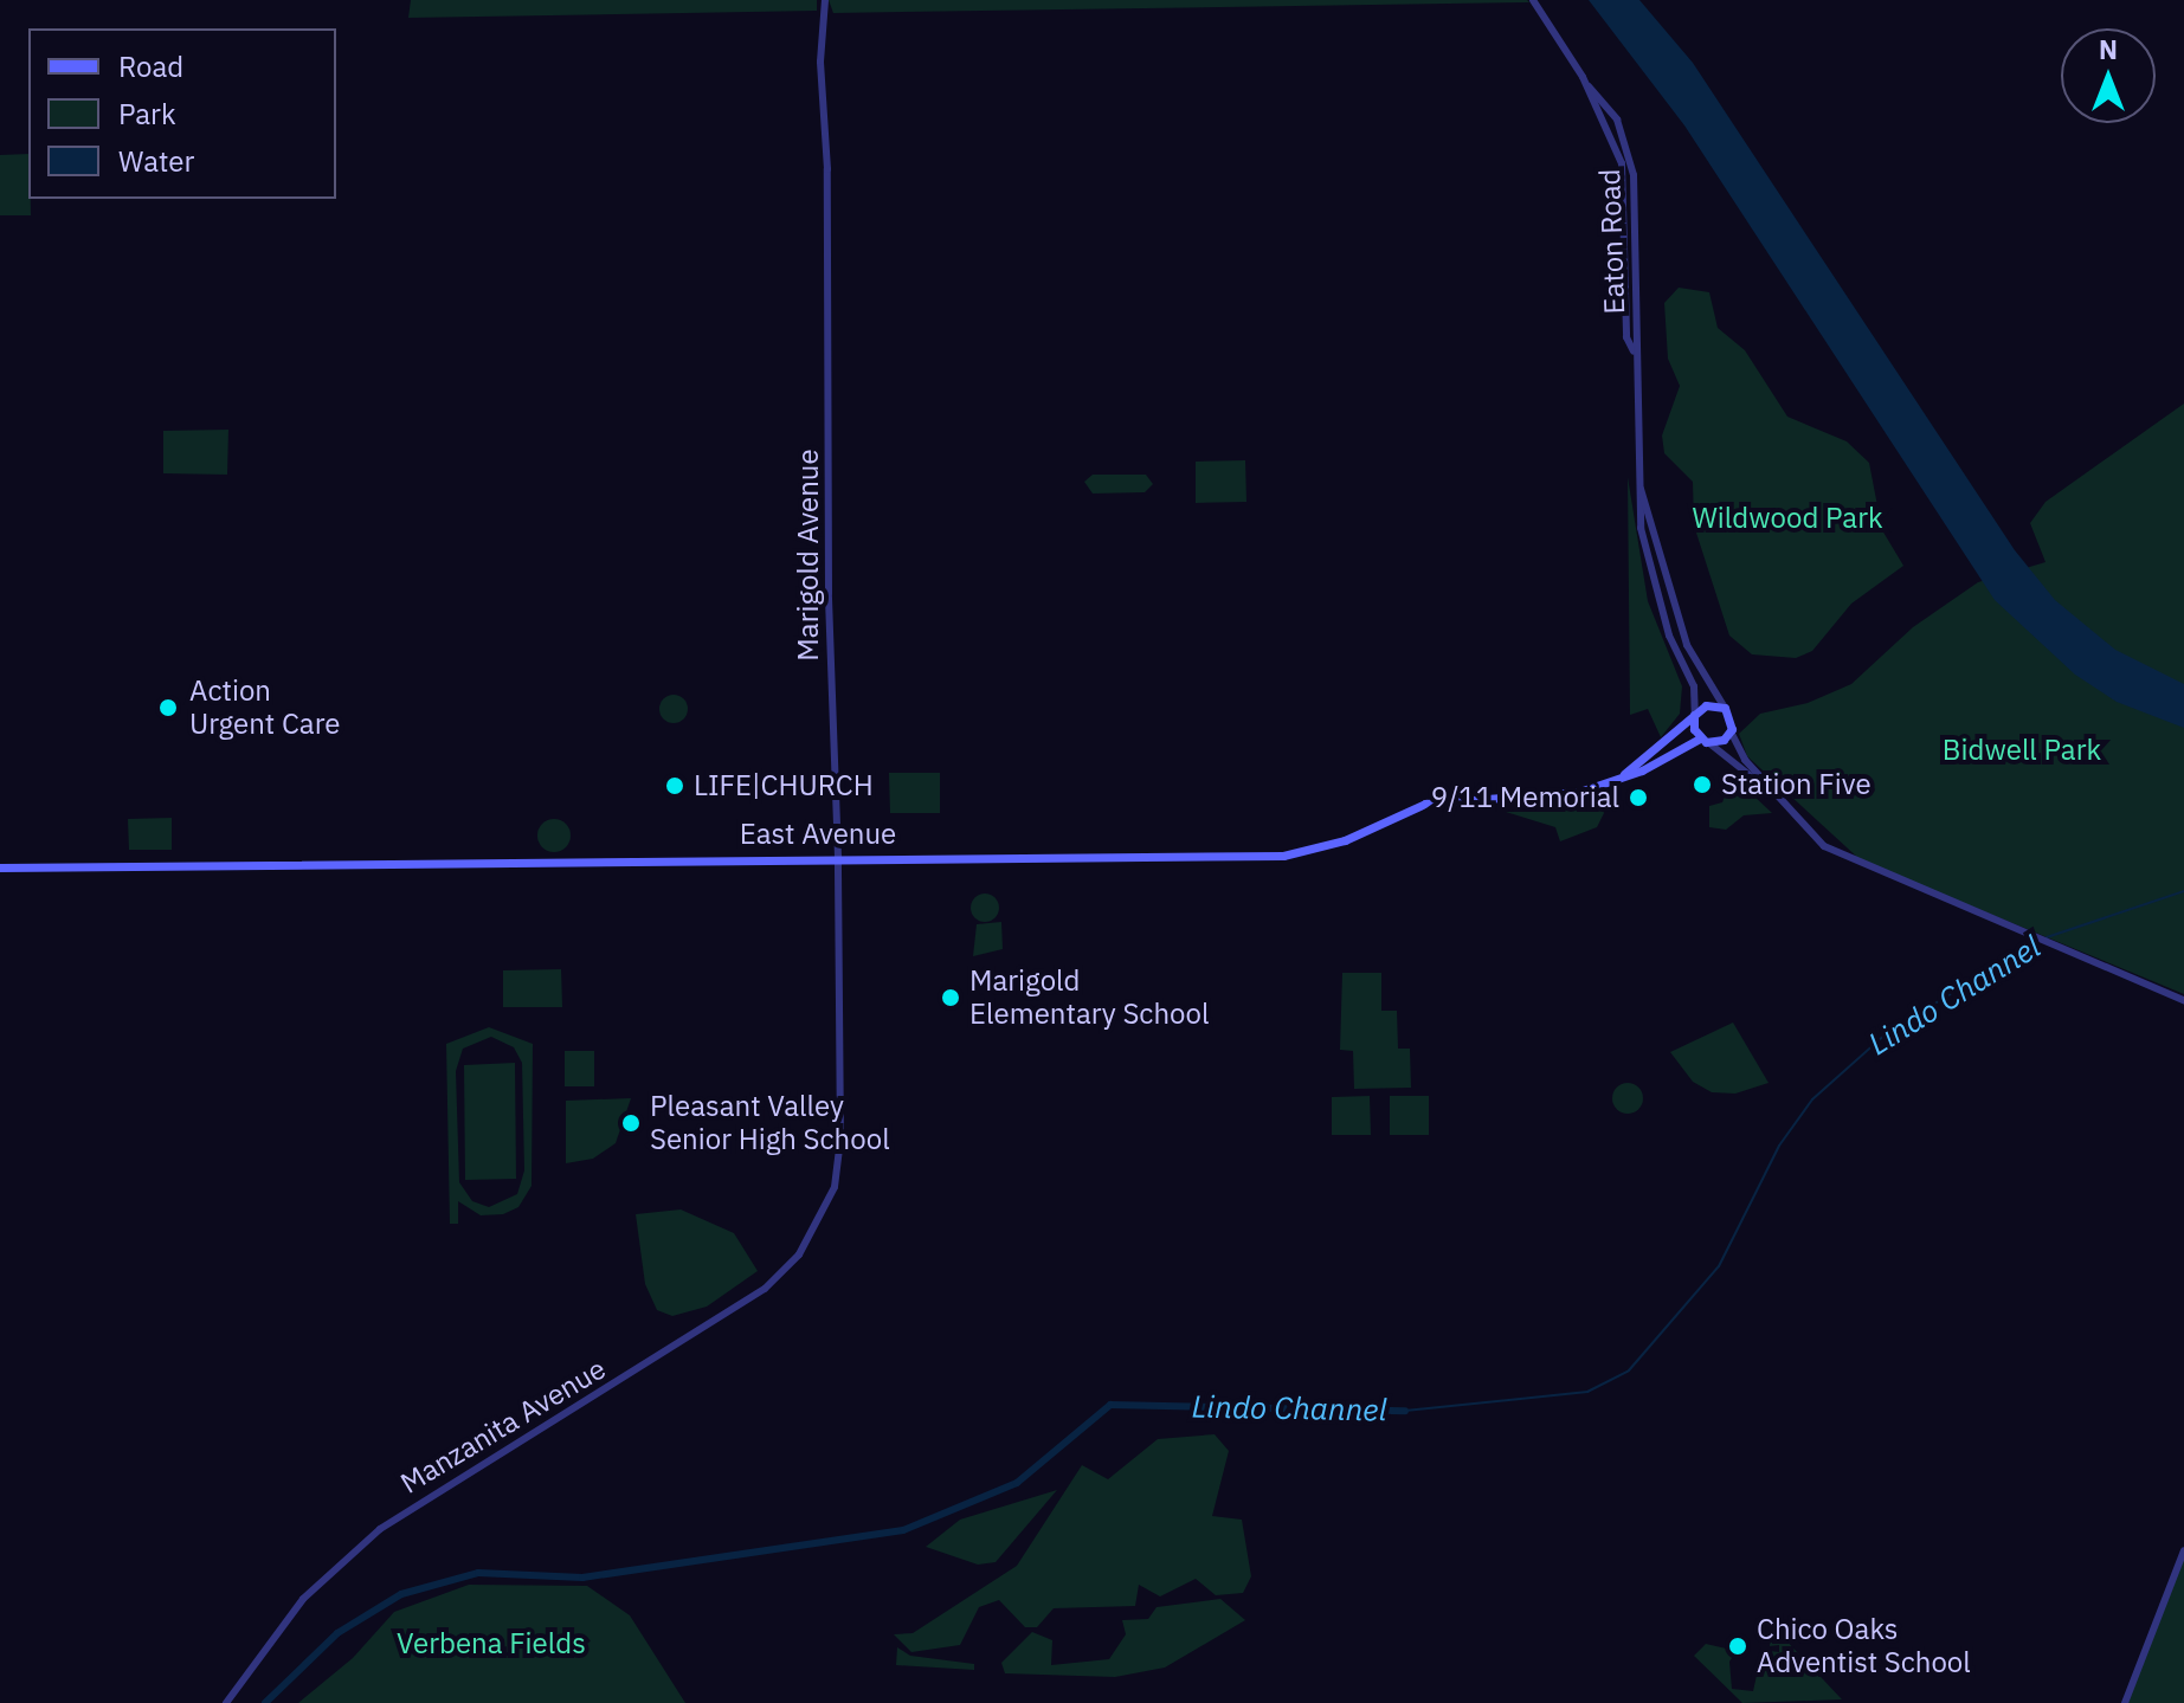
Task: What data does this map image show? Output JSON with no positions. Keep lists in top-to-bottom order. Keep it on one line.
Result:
{"streets":{"main road":["East Avenue"],"street":["Eaton Road","Marigold Avenue","Manzanita Avenue"]},"crossings":[["Eaton Road","East Avenue"],["Marigold Avenue","East Avenue"],["Marigold Avenue","Manzanita Avenue"]],"water":["Lindo Channel"],"parks":["Wildwood Park","Bidwell Park","Verbena Fields"],"places":["Action Urgent Care","Station Five","LIFE|CHURCH","9/11 Memorial","Marigold Elementary School","Pleasant Valley Senior High School","Chico Oaks Adventist School"],"legend":["Road","Park","Water"],"north":"top"}
